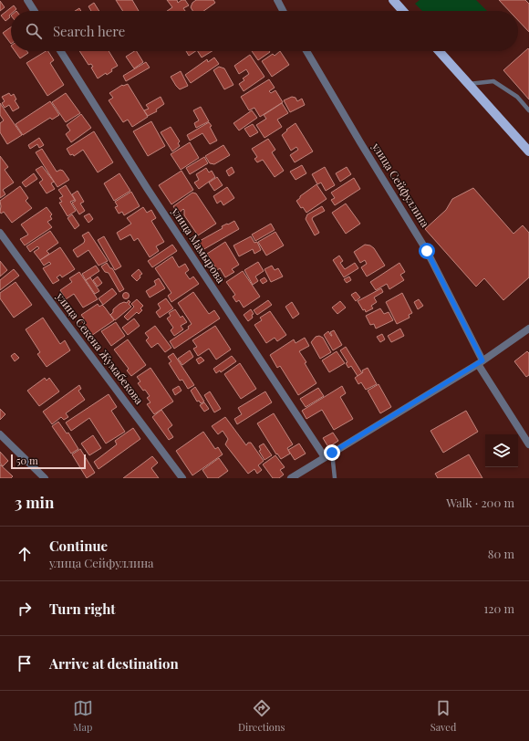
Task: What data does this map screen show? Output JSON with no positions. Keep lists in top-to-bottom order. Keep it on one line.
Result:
{"streets":{"street":["улица Сейфуллина","улица Мамырова","улица Секена Жумабекова"]},"scale_bar":"50 m","page":{"search":"Search here","scale":"50 m","heading":["3 min","Walk · 200 m"],"list":[["Continue","улица Сейфуллина","80 m"],["Turn right","120 m"],"Arrive at destination"],"nav":["Map","Directions","Saved"]}}
